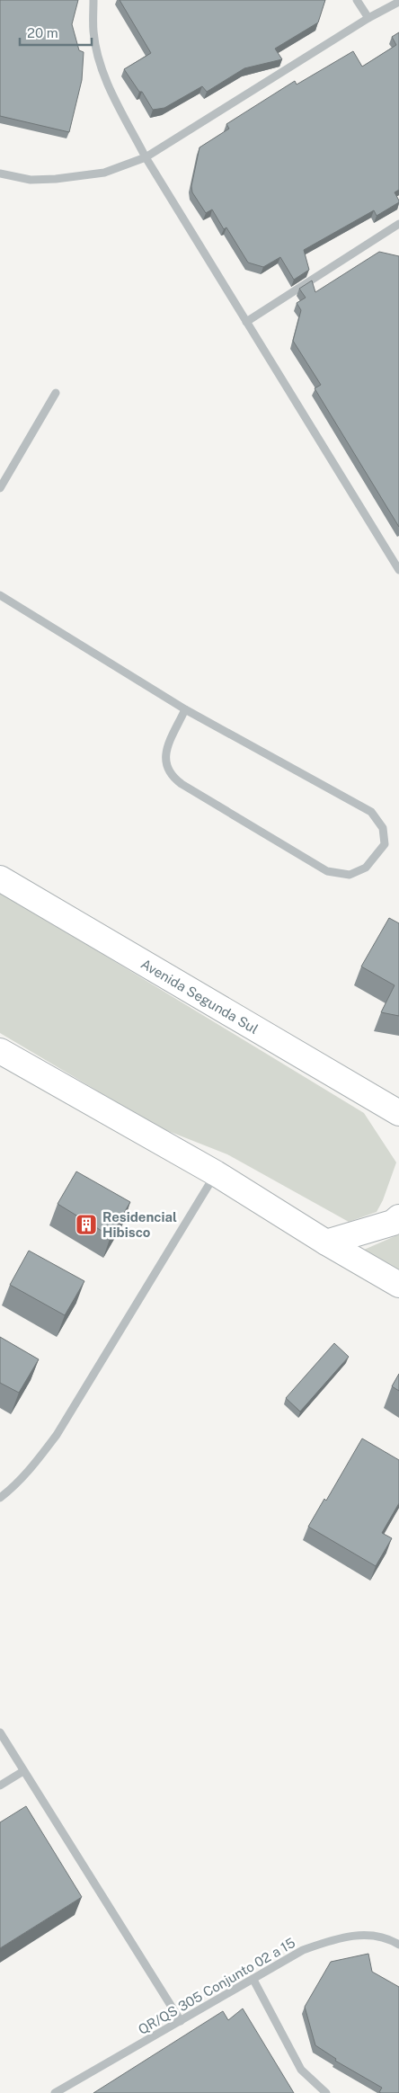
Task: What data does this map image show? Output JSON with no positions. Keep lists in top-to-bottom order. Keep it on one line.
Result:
{"streets":{"main road":["Avenida Segunda Sul"],"street":["QR/QS 305 Conjunto 02 a 15"]},"places":{"building":["Residencial Hibisco"]},"scale_bar":"20 m"}
